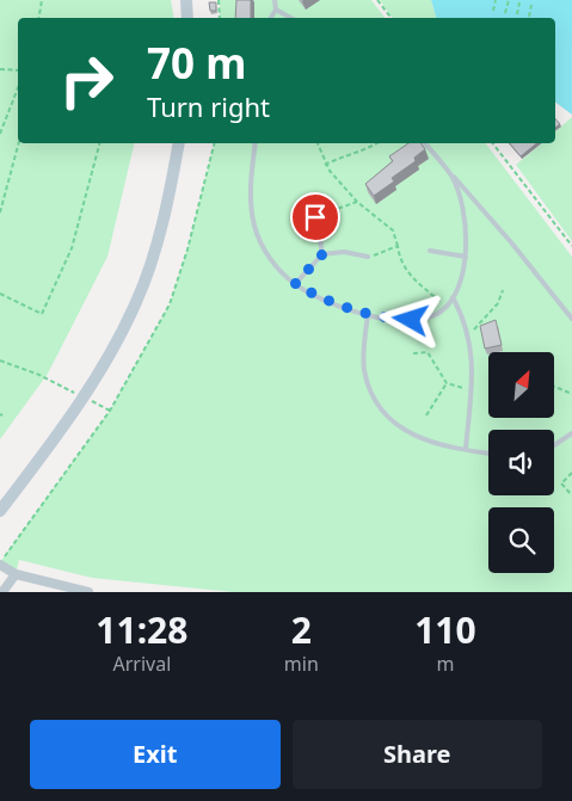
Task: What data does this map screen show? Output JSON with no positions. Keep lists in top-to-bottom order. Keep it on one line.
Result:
{"north":"top right","page":{"turn":["70 m","Turn right"],"eta":["11:28","Arrival","2","min","110","m"],"buttons":["Exit","Share"]}}
